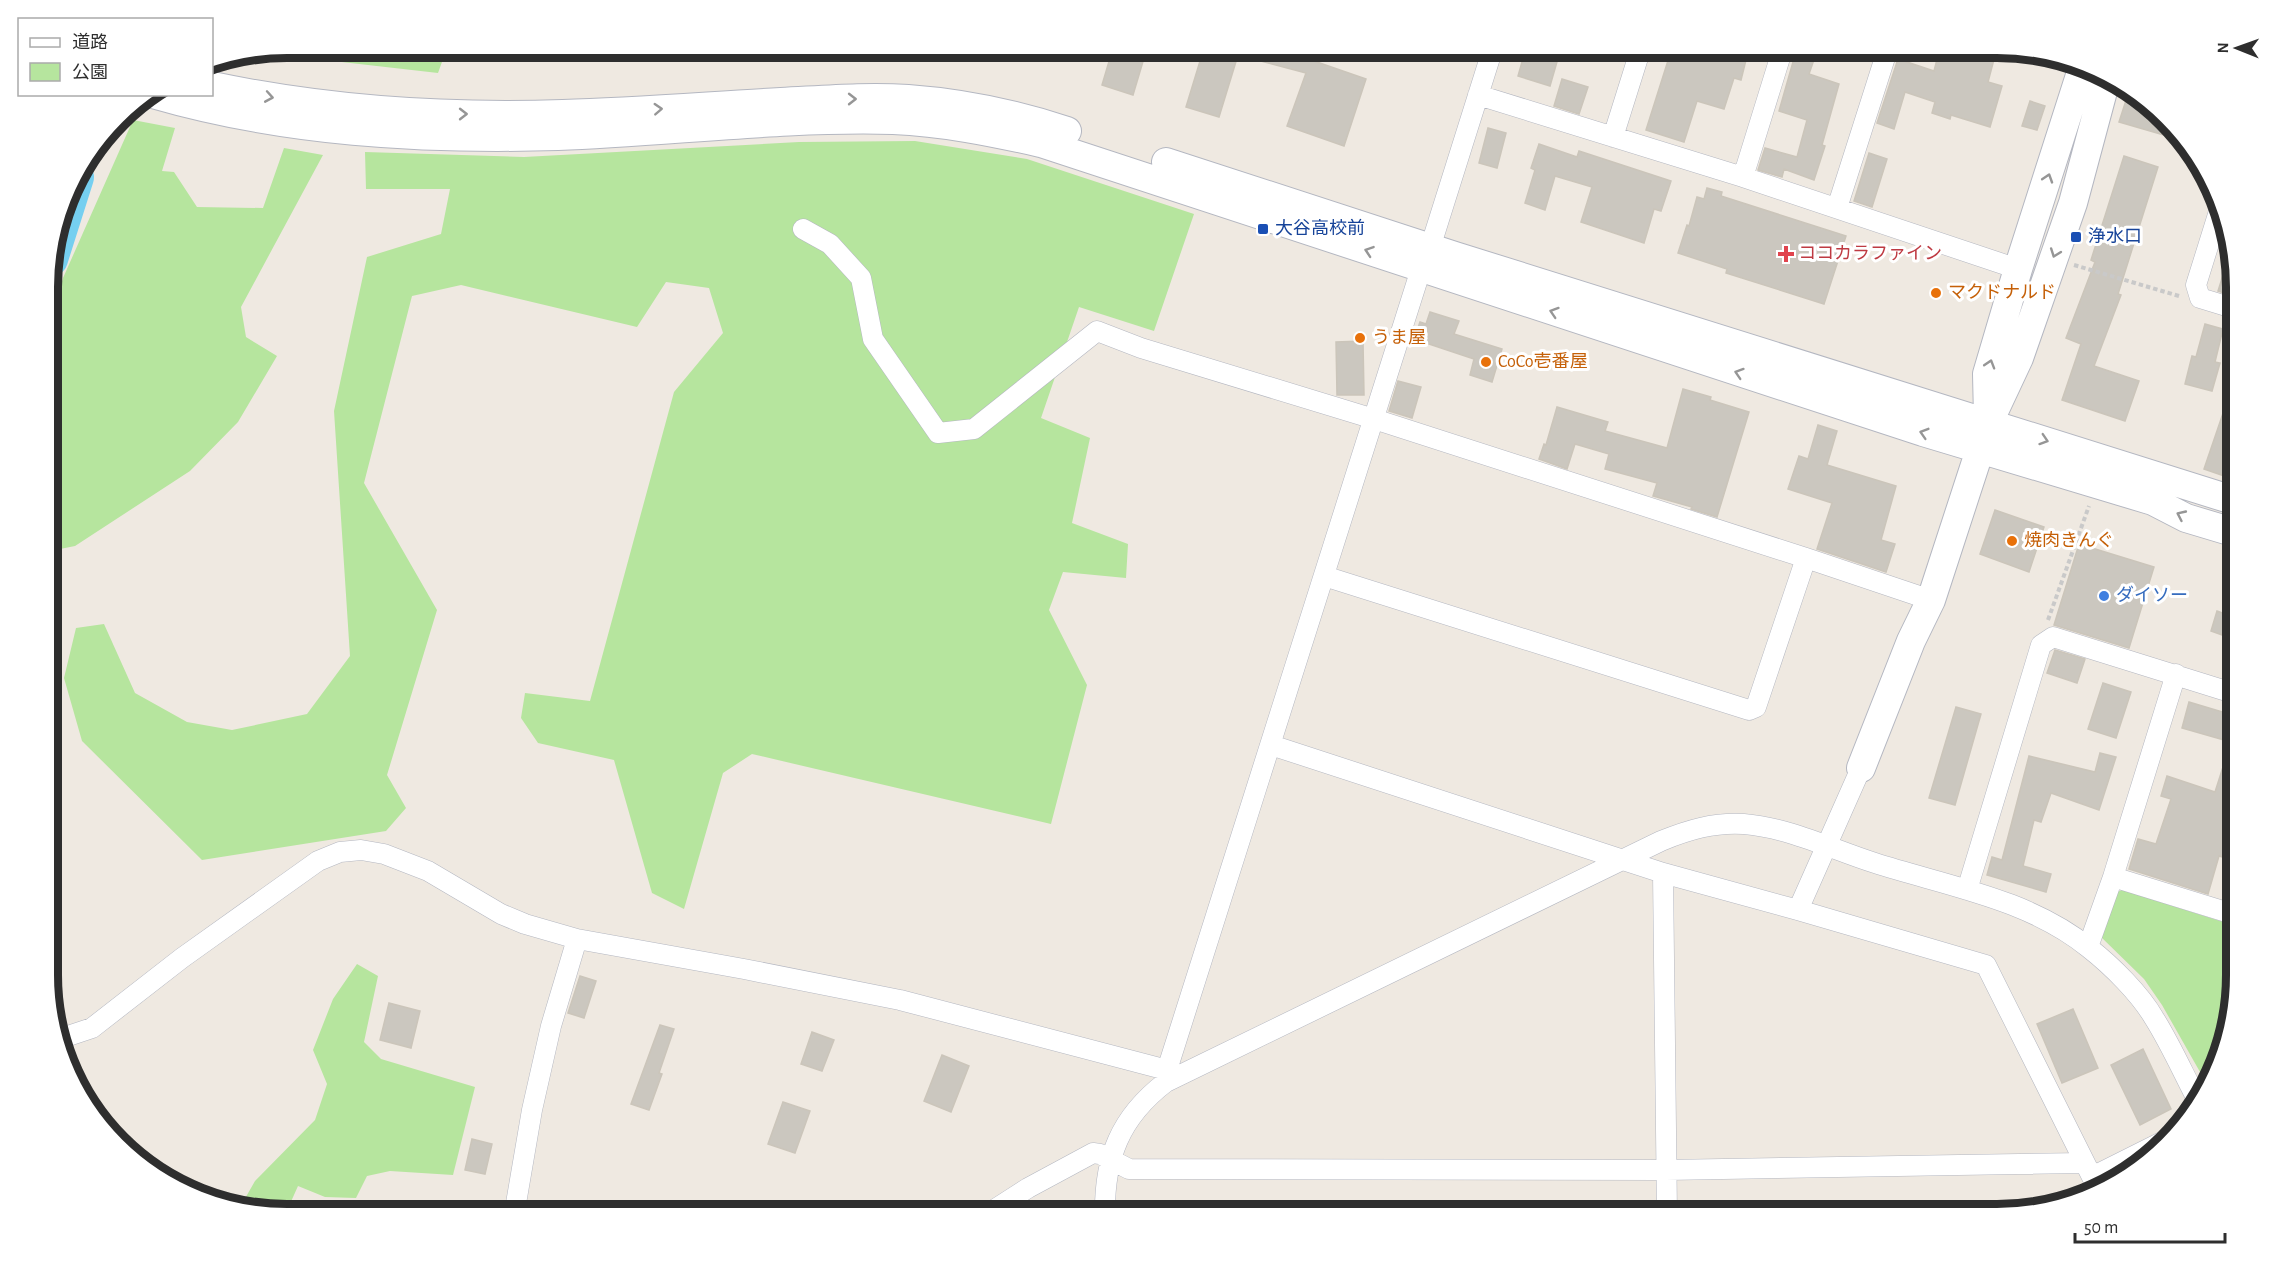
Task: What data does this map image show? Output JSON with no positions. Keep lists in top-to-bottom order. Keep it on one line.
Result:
{"places":{"transit":["大谷高校前","浄水口"],"health":["ココカラファイン"],"other":["マクドナルド","うま屋","CoCo壱番屋","焼肉きんぐ","ダイソー"]},"legend":["道路","公園"],"scale_bar":"50 m","north":"left"}
